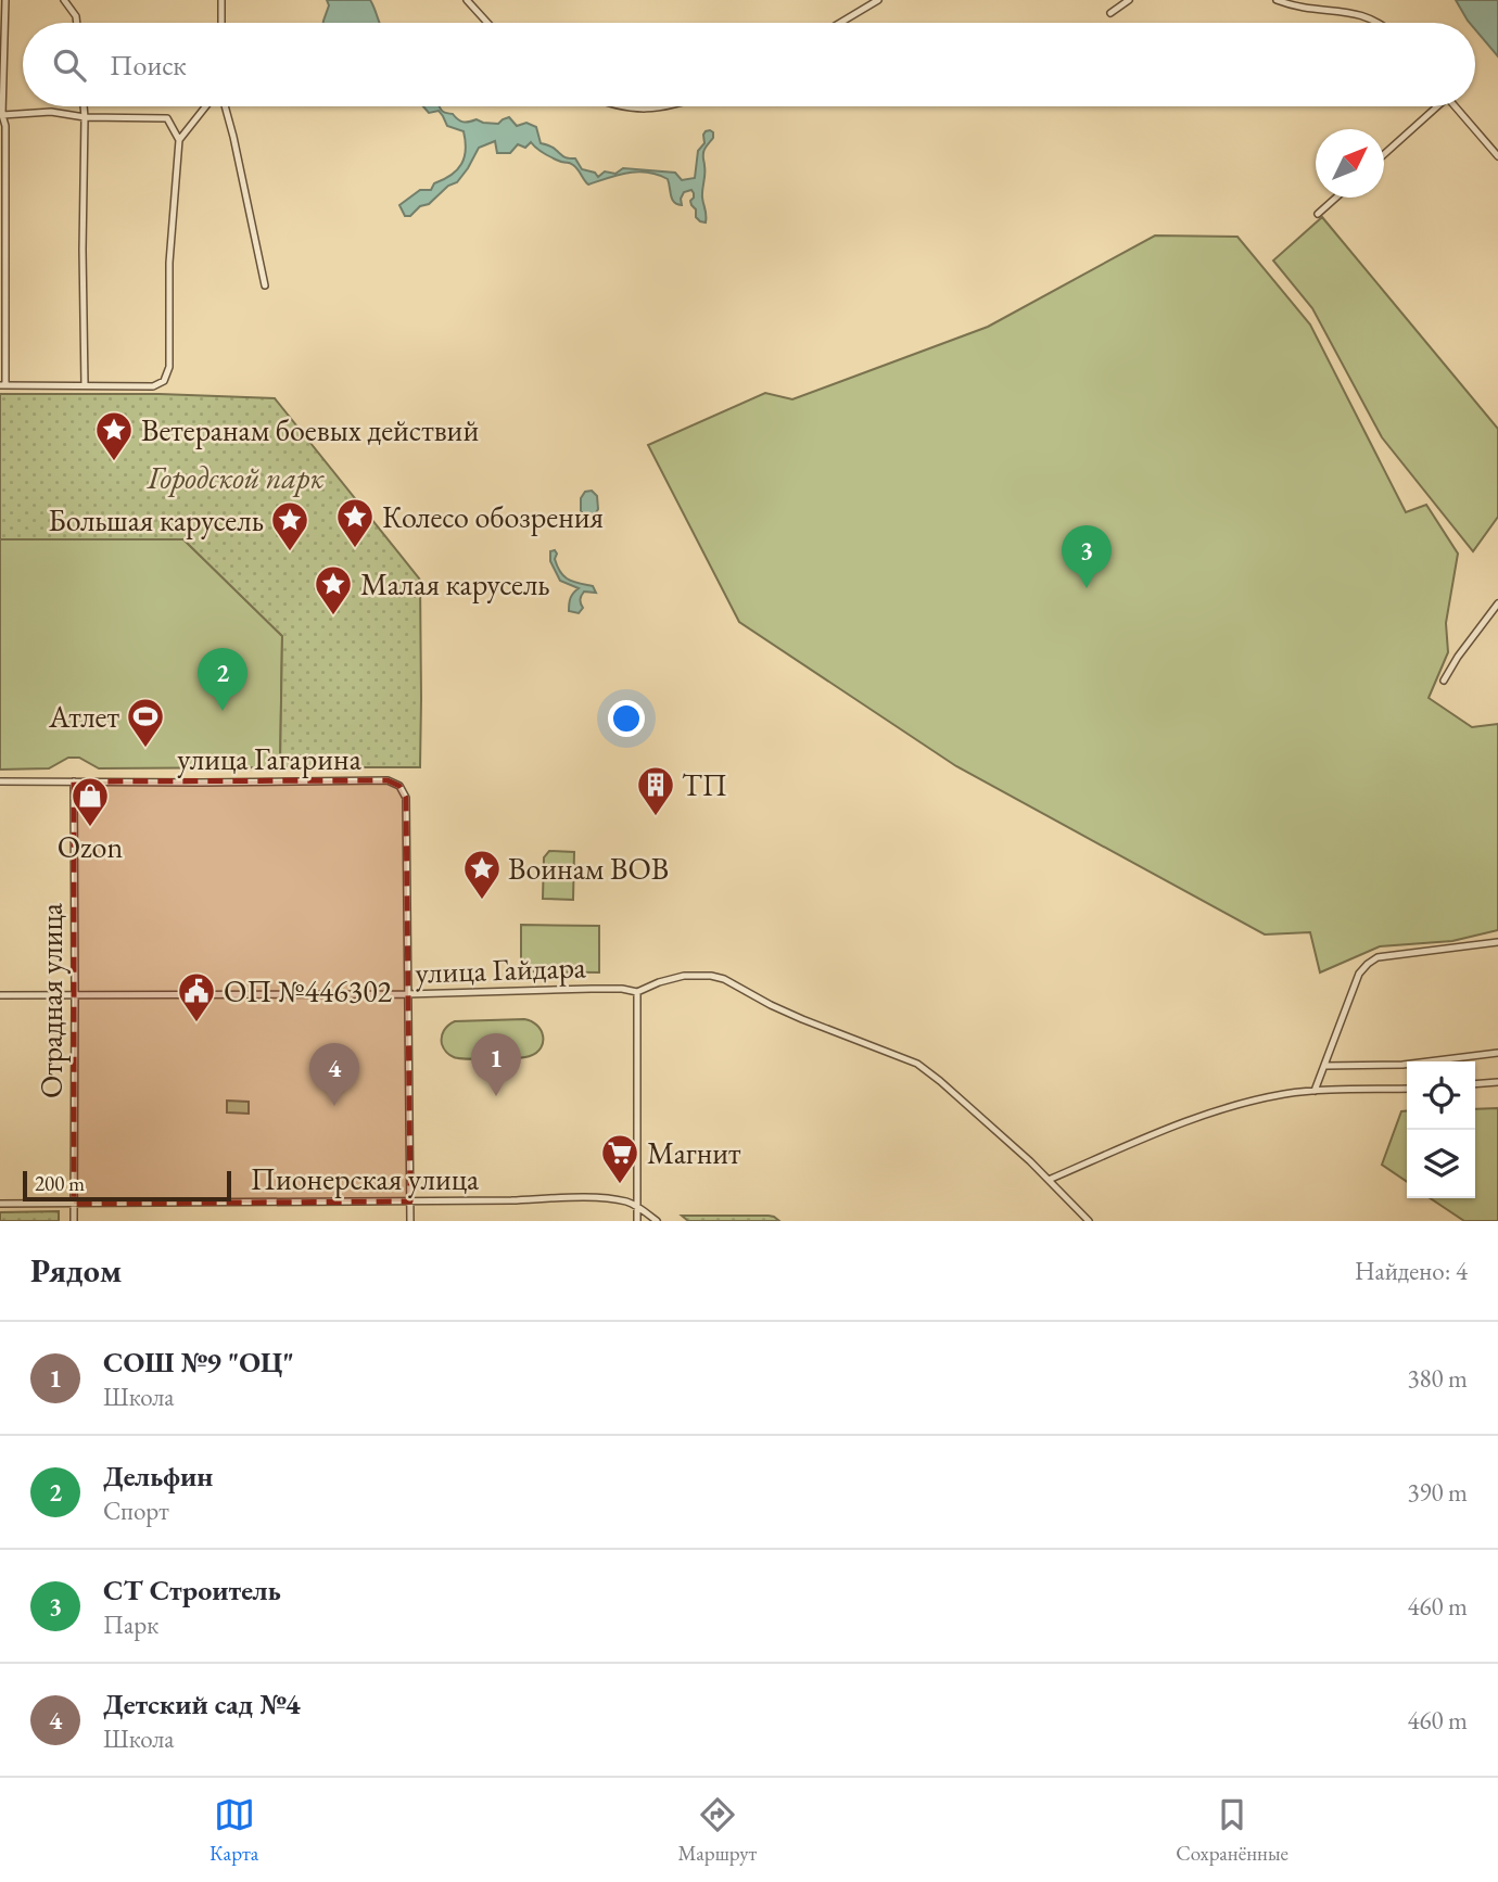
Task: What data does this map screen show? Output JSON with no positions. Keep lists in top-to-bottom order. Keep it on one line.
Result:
{"streets":{"street":["улица Гагарина","улица Гайдара","Отрадная улица","Пионерская улица"]},"crossings":[["улица Гагарина","улица Гайдара"],["улица Гагарина","Отрадная улица"],["улица Гайдара","Отрадная улица"],["Отрадная улица","Пионерская улица"]],"parks":["Городской парк"],"places":{"place":["Ветеранам боевых действий","Колесо обозрения","Большая карусель","Малая карусель","Воинам ВОВ"],"sports":["Атлет"],"building":["ТП"],"shop":["Ozon"],"public building":["ОП №446302"],"supermarket":["Магнит"]},"scale_bar":"200 m","north":"top right","page":{"search":"Поиск","pins":["3","2","1","4"],"scale":"200 m","heading":["Рядом","Найдено: 4"],"list":[{"mark":"1","name":"СОШ №9 \"ОЦ\"","note":"Школа","value":"380 m"},{"mark":"2","name":"Дельфин","note":"Спорт","value":"390 m"},{"mark":"3","name":"СТ Строитель","note":"Парк","value":"460 m"},{"mark":"4","name":"Детский сад №4","note":"Школа","value":"460 m"}],"nav":["Карта","Маршрут","Сохранённые"]}}
